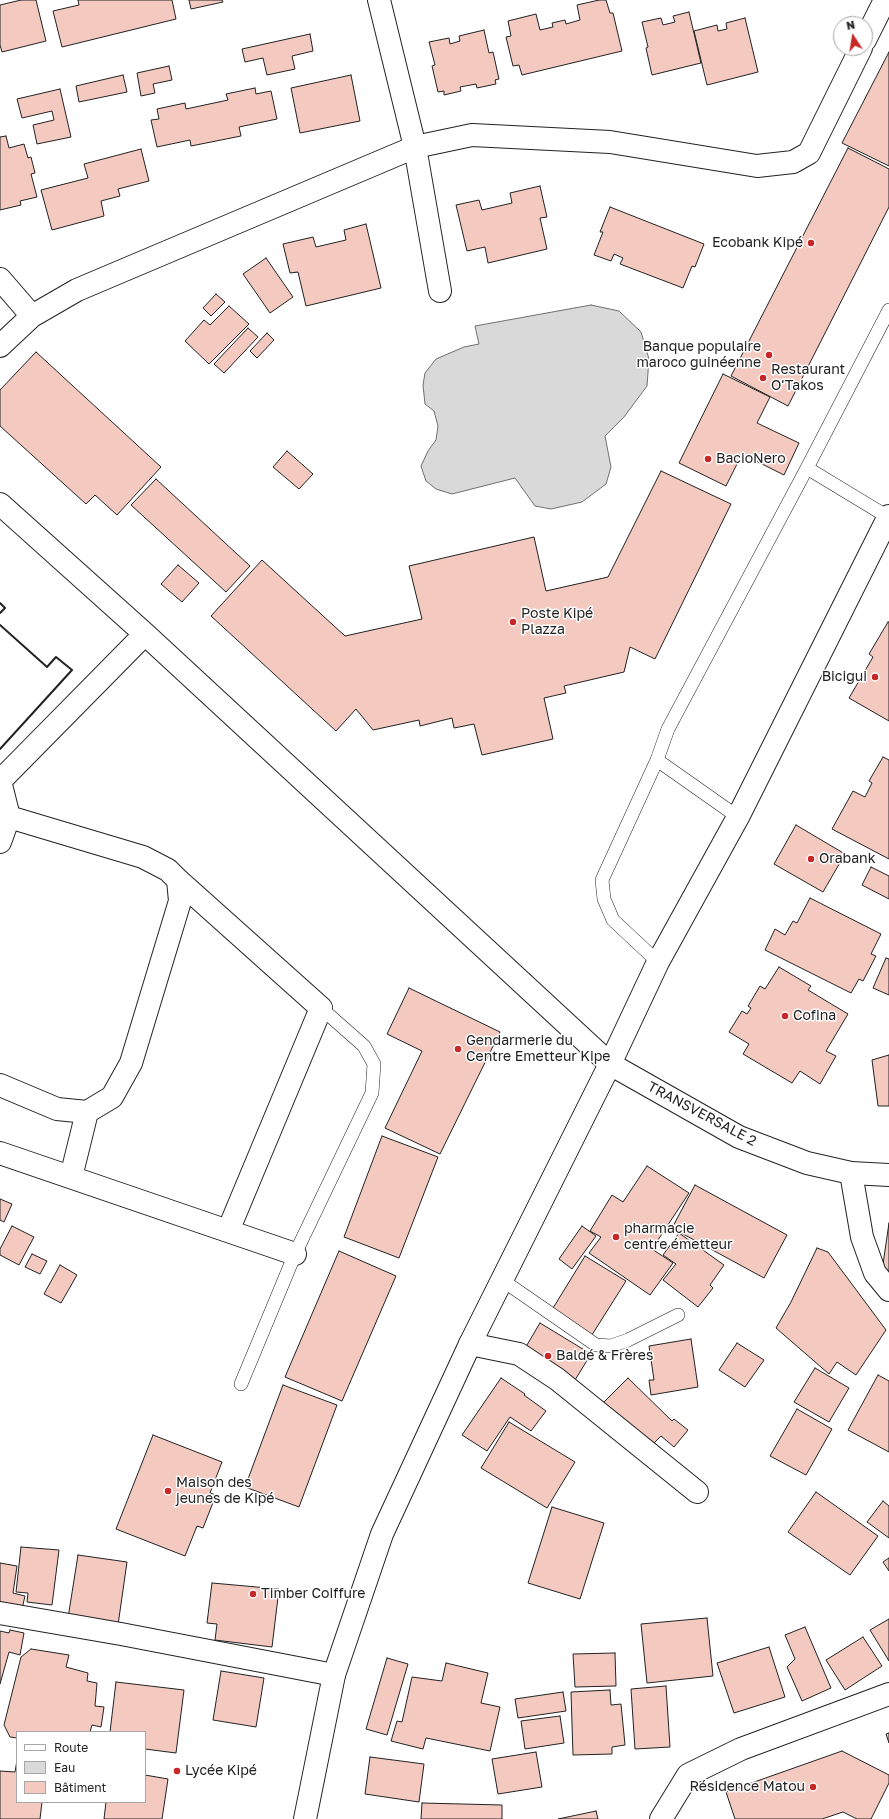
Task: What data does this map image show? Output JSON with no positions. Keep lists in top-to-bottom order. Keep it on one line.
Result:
{"streets":{"street":["TRANSVERSALE 2"]},"places":["Ecobank Kipé","Banque populaire maroco guinéenne","Restaurant O'Takos","BacioNero","Poste Kipé Plazza","Bicigui","Orabank","Cofina","Gendarmerie du Centre Emetteur Kipe","pharmacie centre émetteur","Baldé & Frères","Maison des jeunes de Kipé","Timber Coiffure","Lycée Kipé","Résidence Matou"],"legend":["Route","Eau","Bâtiment"],"north":"top"}
